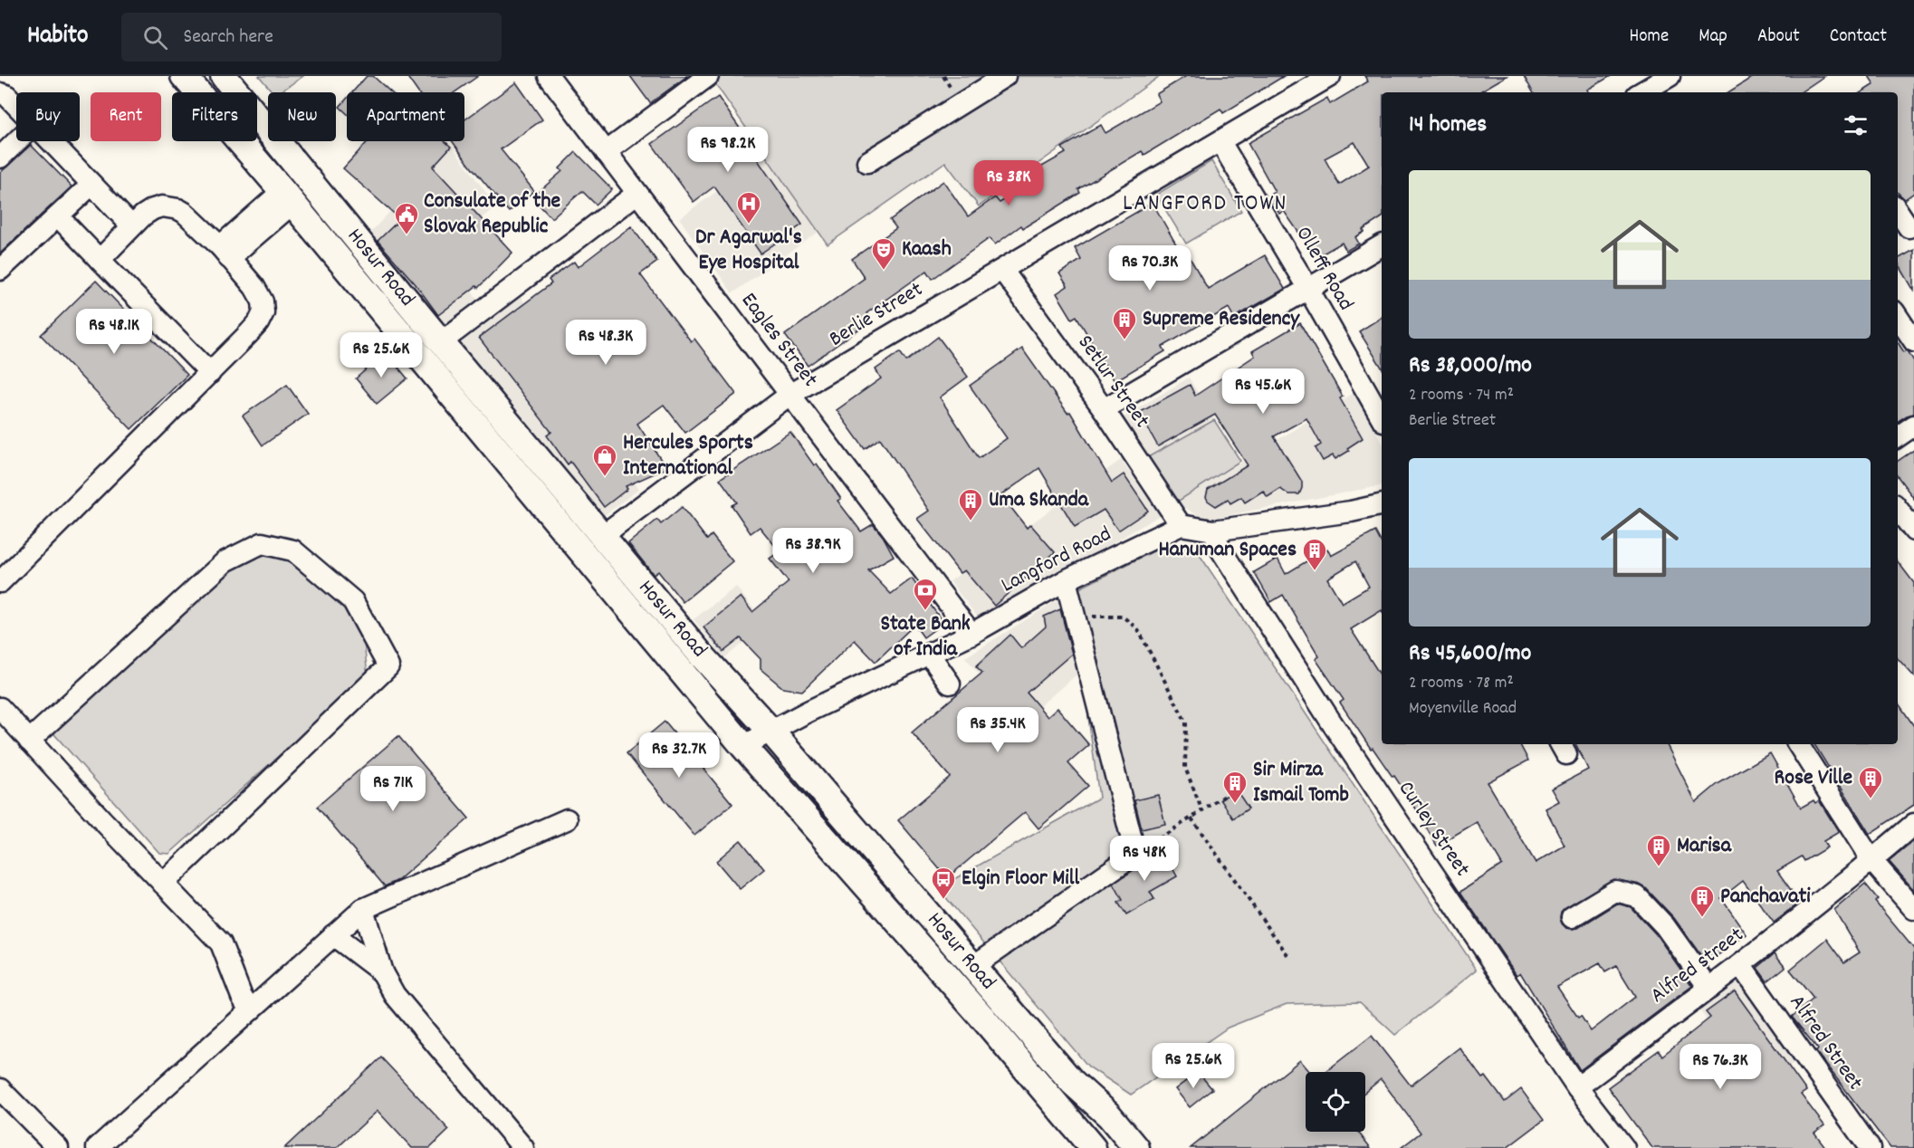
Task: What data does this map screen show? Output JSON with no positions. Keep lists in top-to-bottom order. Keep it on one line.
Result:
{"streets":{"main road":["Hosur Road"],"street":["Olleff Road","Berlie Street","Eagles Street","Setlur Street","Langford Road","Curley Street","Alfred street","Alfred Street"]},"crossings":[["Hosur Road","Berlie Street"],["Hosur Road","Langford Road"],["Olleff Road","Berlie Street"],["Berlie Street","Eagles Street"],["Berlie Street","Setlur Street"],["Eagles Street","Langford Road"],["Setlur Street","Langford Road"],["Curley Street","Alfred street"],["Alfred street","Alfred Street"]],"districts":["LANGFORD TOWN"],"places":{"hospital":["Dr Agarwal's Eye Hospital"],"public building":["Consulate of the Slovak Republic"],"theatre":["Kaash"],"building":["Supreme Residency","Uma Skanda","Hanuman Spaces","Rose Ville","Sir Mirza Ismail Tomb","Marisa","Panchavati"],"shop":["Hercules Sports International"],"bank":["State Bank of India"],"bus stop":["Elgin Floor Mill"]},"page":{"header":"Habito","search":"Search here","nav":["Home","Map","About","Contact"],"chip":["Buy","Rent","Filters","New","Apartment"],"heading":"14 homes","price":["Rs 98.2K","Rs 38K","Rs 70.3K","Rs 48.1K","Rs 48.3K","Rs 25.6K","Rs 45.6K","Rs 38.9K","Rs 35.4K","Rs 32.7K","Rs 71K","Rs 48K","Rs 25.6K","Rs 76.3K"],"list":[{"name":"Rs 38,000/mo","note":"2 rooms · 74 m² · Berlie Street"},{"name":"Rs 45,600/mo","note":"2 rooms · 78 m² · Moyenville Road"}]}}
